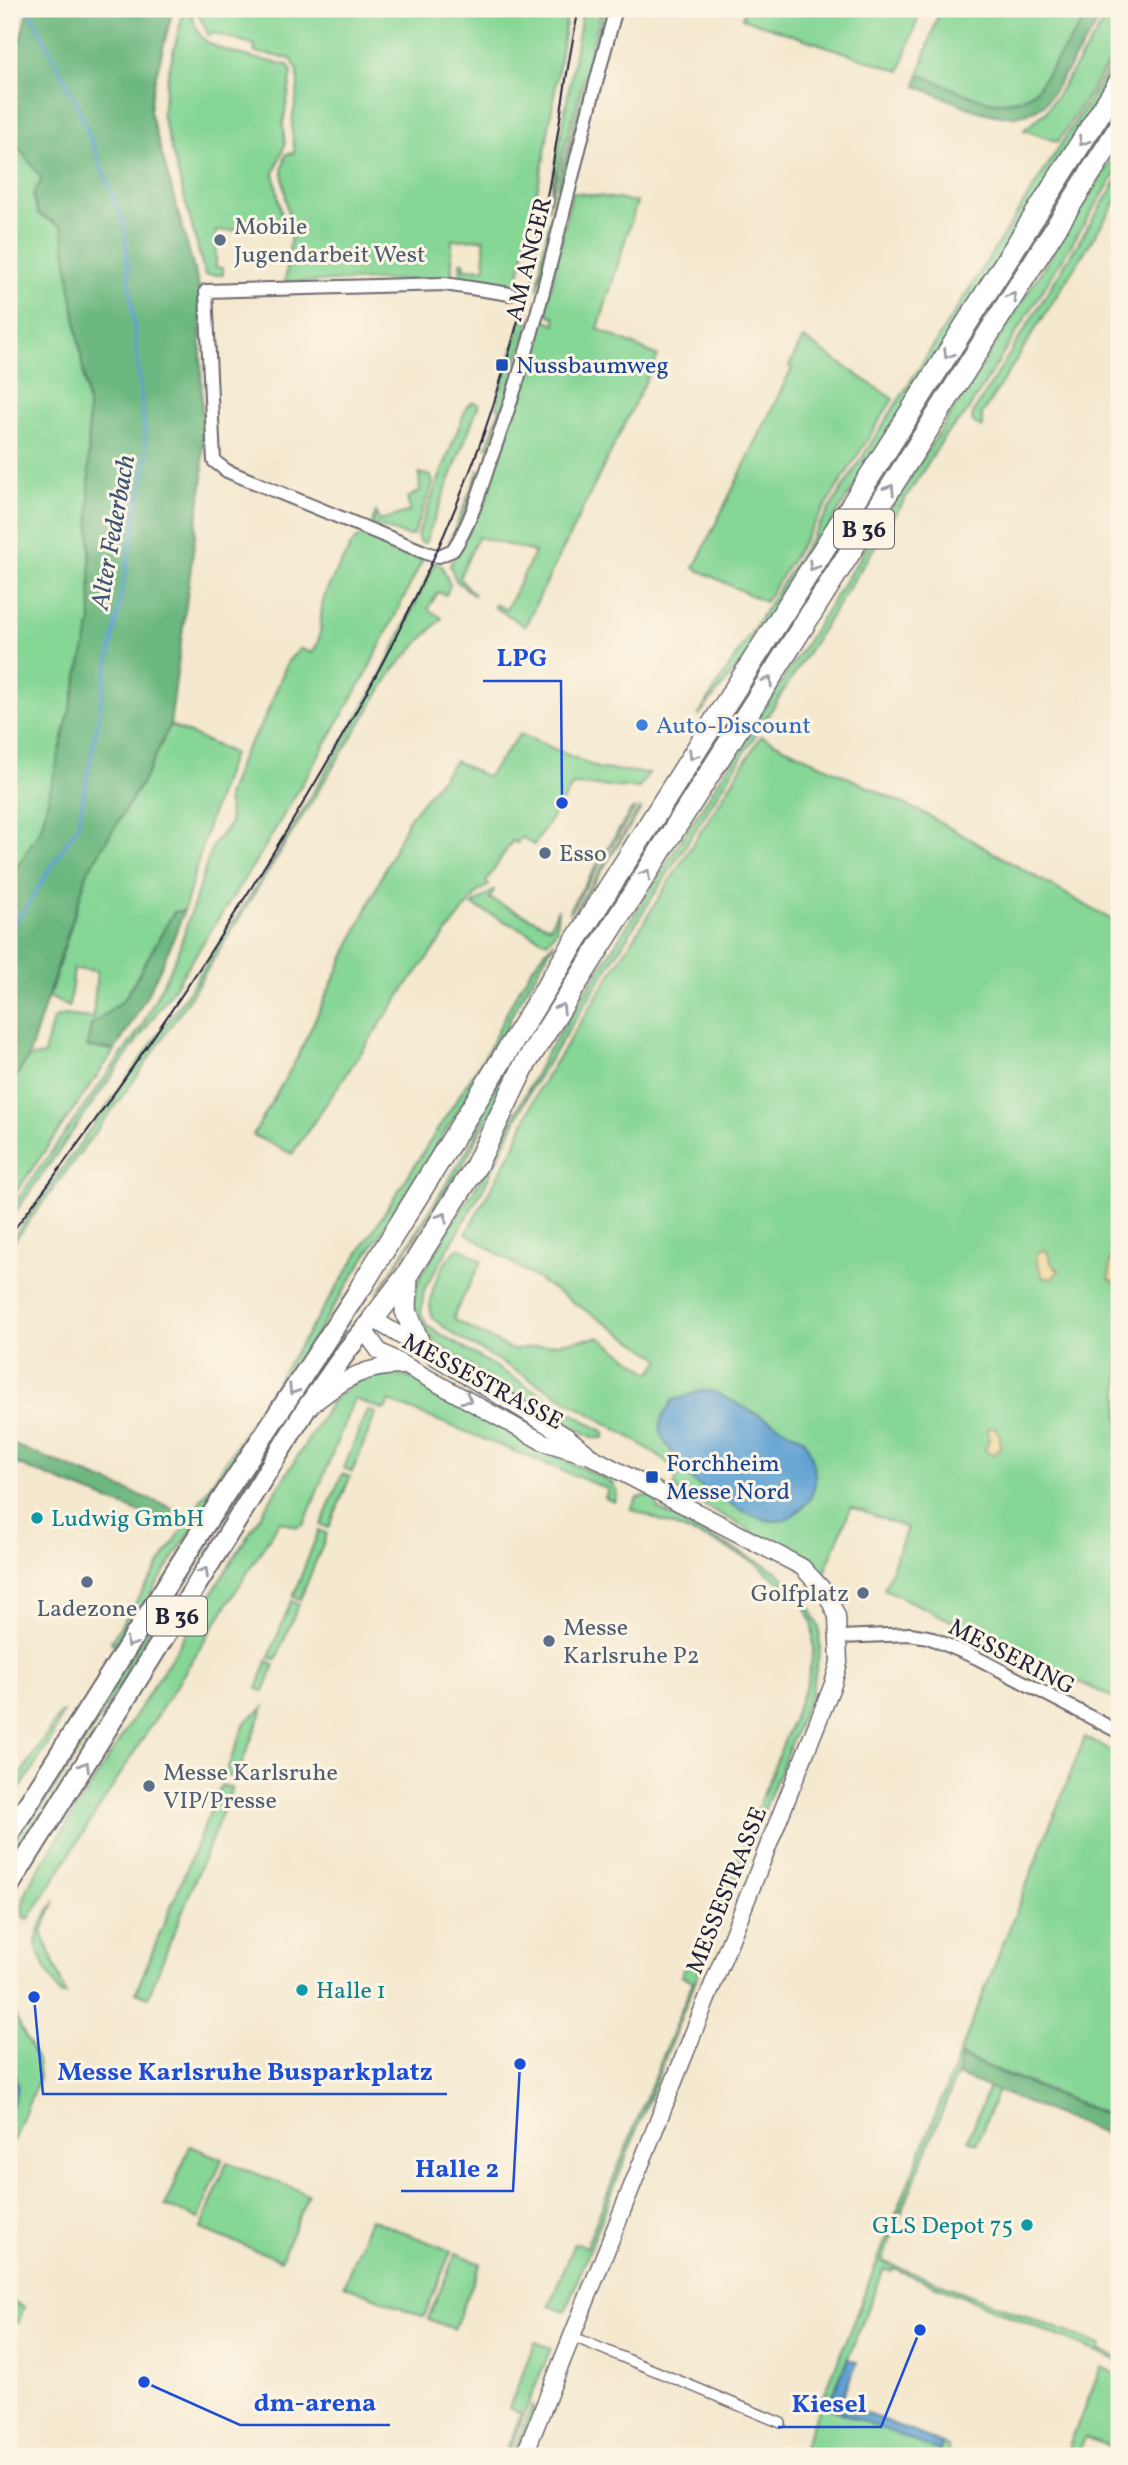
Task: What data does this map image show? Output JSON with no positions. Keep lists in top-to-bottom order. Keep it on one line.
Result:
{"streets":{"highway":["B 36"],"street":["AM ANGER","MESSESTRASSE","MESSERING"]},"crossings":[["B 36","MESSESTRASSE"],["MESSESTRASSE","MESSERING"]],"water":["Alter Federbach"],"places":{"other":["Mobile Jugendarbeit West","Auto-Discount","LPG","Esso","Ludwig GmbH","Ladezone","Golfplatz","Messe Karlsruhe P2","Messe Karlsruhe VIP/Presse","Halle 1","Messe Karlsruhe Busparkplatz","Halle 2","GLS Depot 75","Kiesel","dm-arena"],"transit":["Nussbaumweg","Forchheim Messe Nord"]}}
